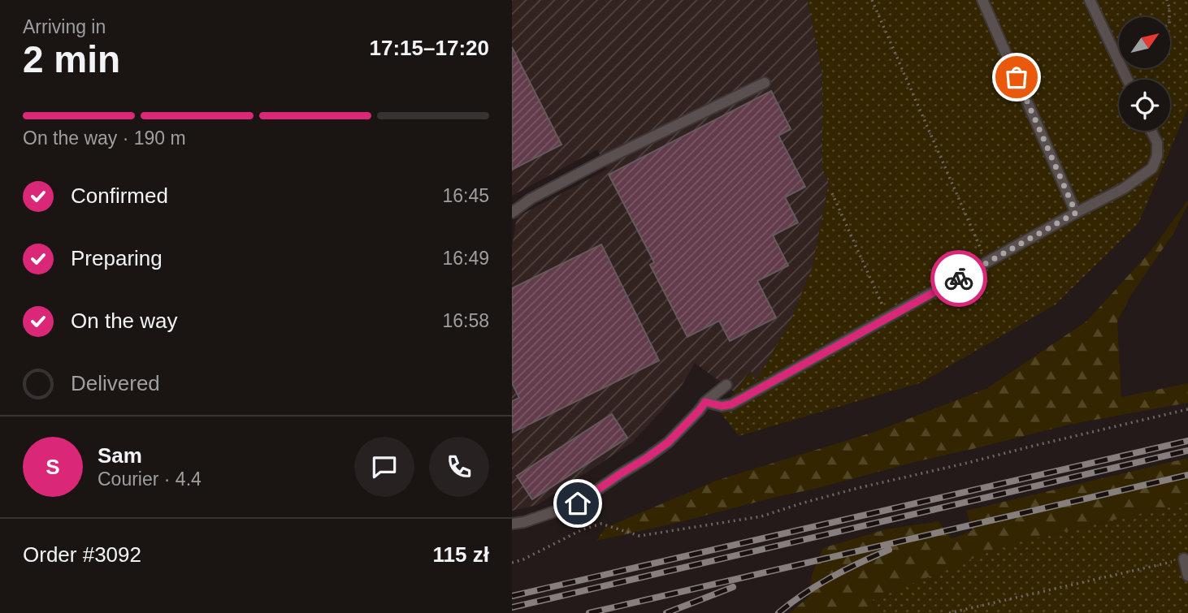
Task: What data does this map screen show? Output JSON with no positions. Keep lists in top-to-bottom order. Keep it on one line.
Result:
{"north":"top right","page":{"heading":["2 min","Arriving in","17:15–17:20"],"panel":["Sam","Courier · 4.4","Order #3092","115 zł"],"bar":"On the way · 190 m","list":[["Confirmed","16:45"],["Preparing","16:49"],["On the way","16:58"],"Delivered"],"round":"S"}}
